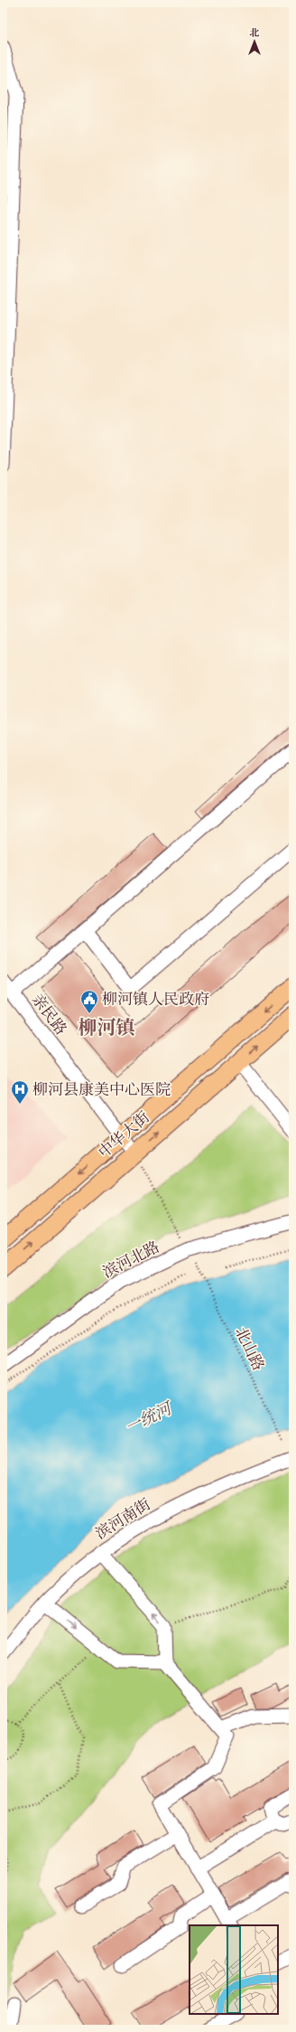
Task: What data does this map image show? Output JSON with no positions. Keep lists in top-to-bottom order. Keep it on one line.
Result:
{"streets":{"main road":["中华大街"],"street":["亲民路","滨河北路","滨河南街"],"path":["北山路"]},"crossings":[["亲民路","中华大街"],["亲民路","北山路"],["中华大街","北山路"],["滨河北路","北山路"]],"districts":["柳河镇"],"water":["一统河"],"places":{"public building":["柳河镇人民政府"],"hospital":["柳河县康美中心医院"]},"north":"top"}
